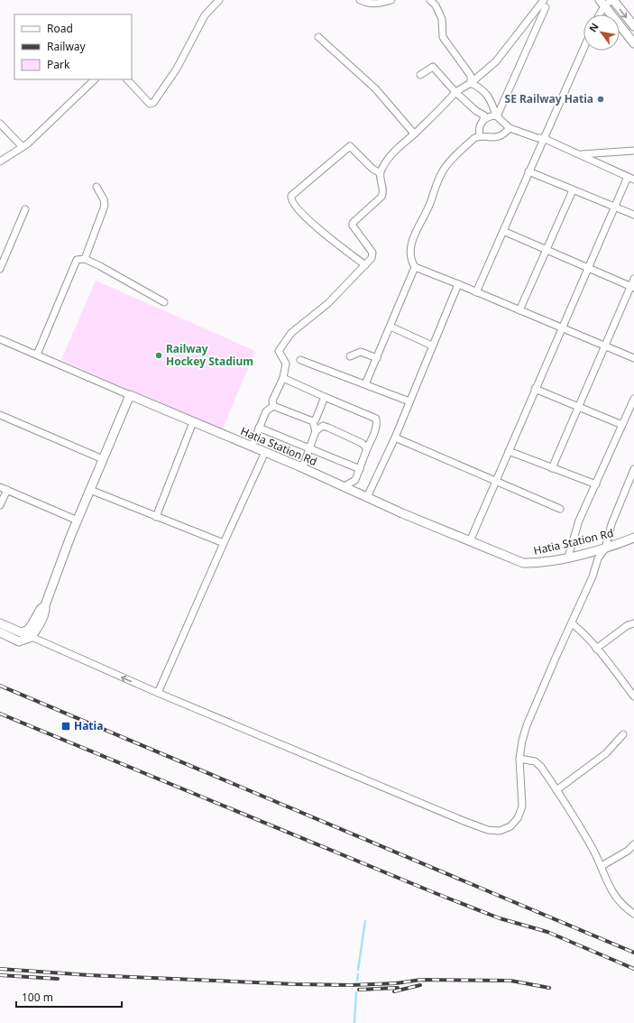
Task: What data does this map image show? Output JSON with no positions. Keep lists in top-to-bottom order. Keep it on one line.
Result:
{"streets":{"street":["Hatia Station Rd"]},"places":{"other":["SE Railway Hatia","Railway Hockey Stadium"],"transit":["Hatia"]},"legend":["Road","Railway","Park"],"scale_bar":"100 m","north":"top left"}
